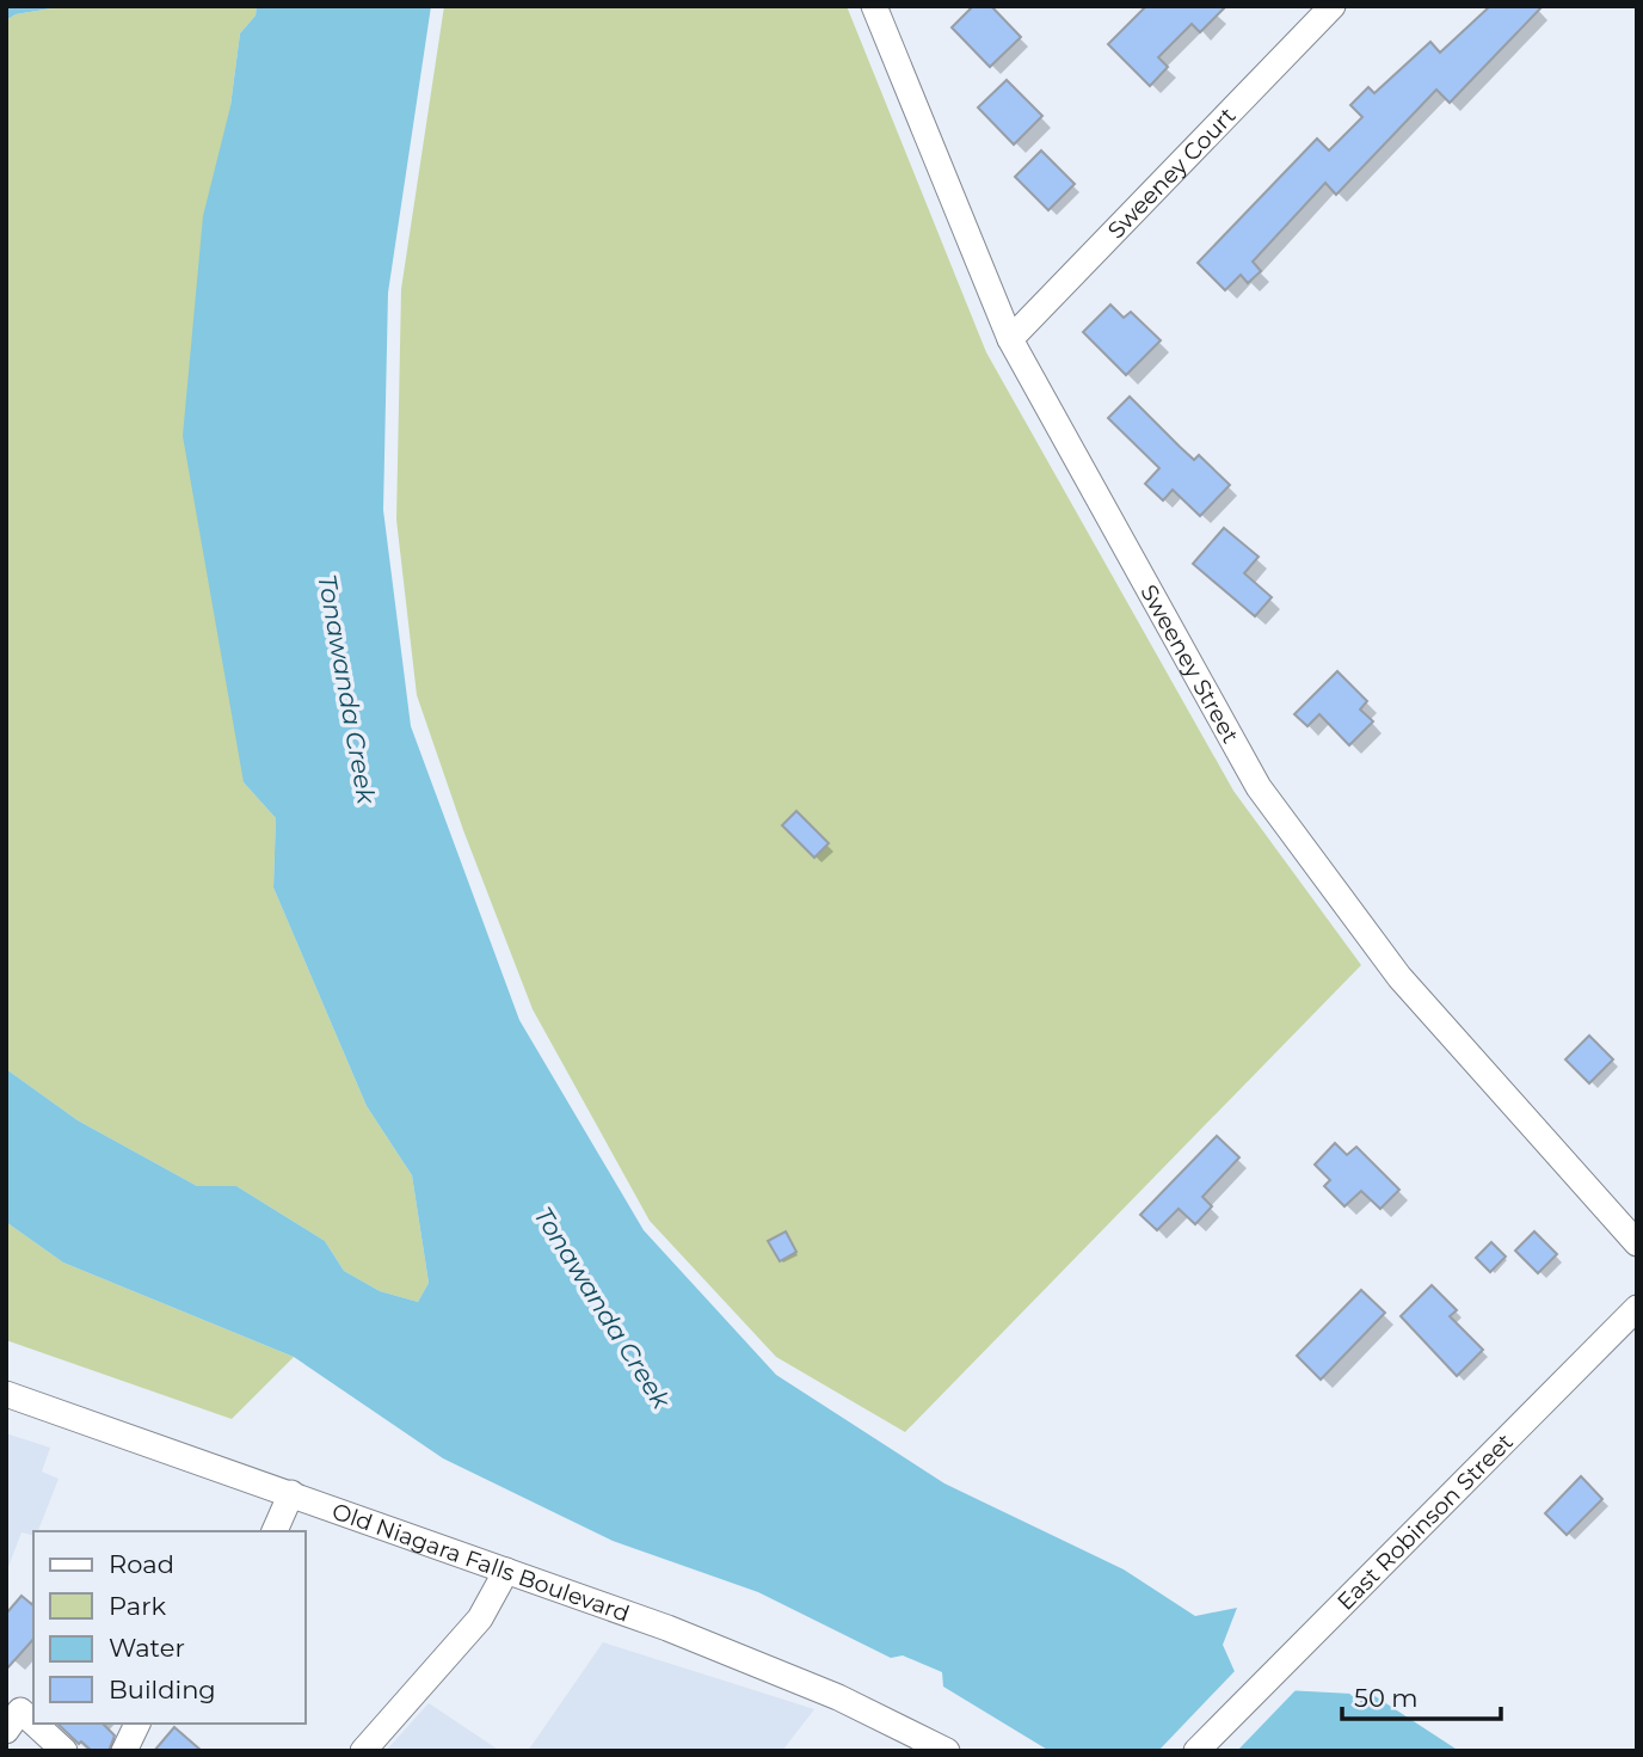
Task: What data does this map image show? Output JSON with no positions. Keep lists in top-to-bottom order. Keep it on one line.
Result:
{"streets":{"street":["Sweeney Court","Sweeney Street","East Robinson Street","Old Niagara Falls Boulevard"]},"crossings":[["Sweeney Court","Sweeney Street"]],"water":["Tonawanda Creek"],"legend":["Road","Park","Water","Building"],"scale_bar":"50 m"}
